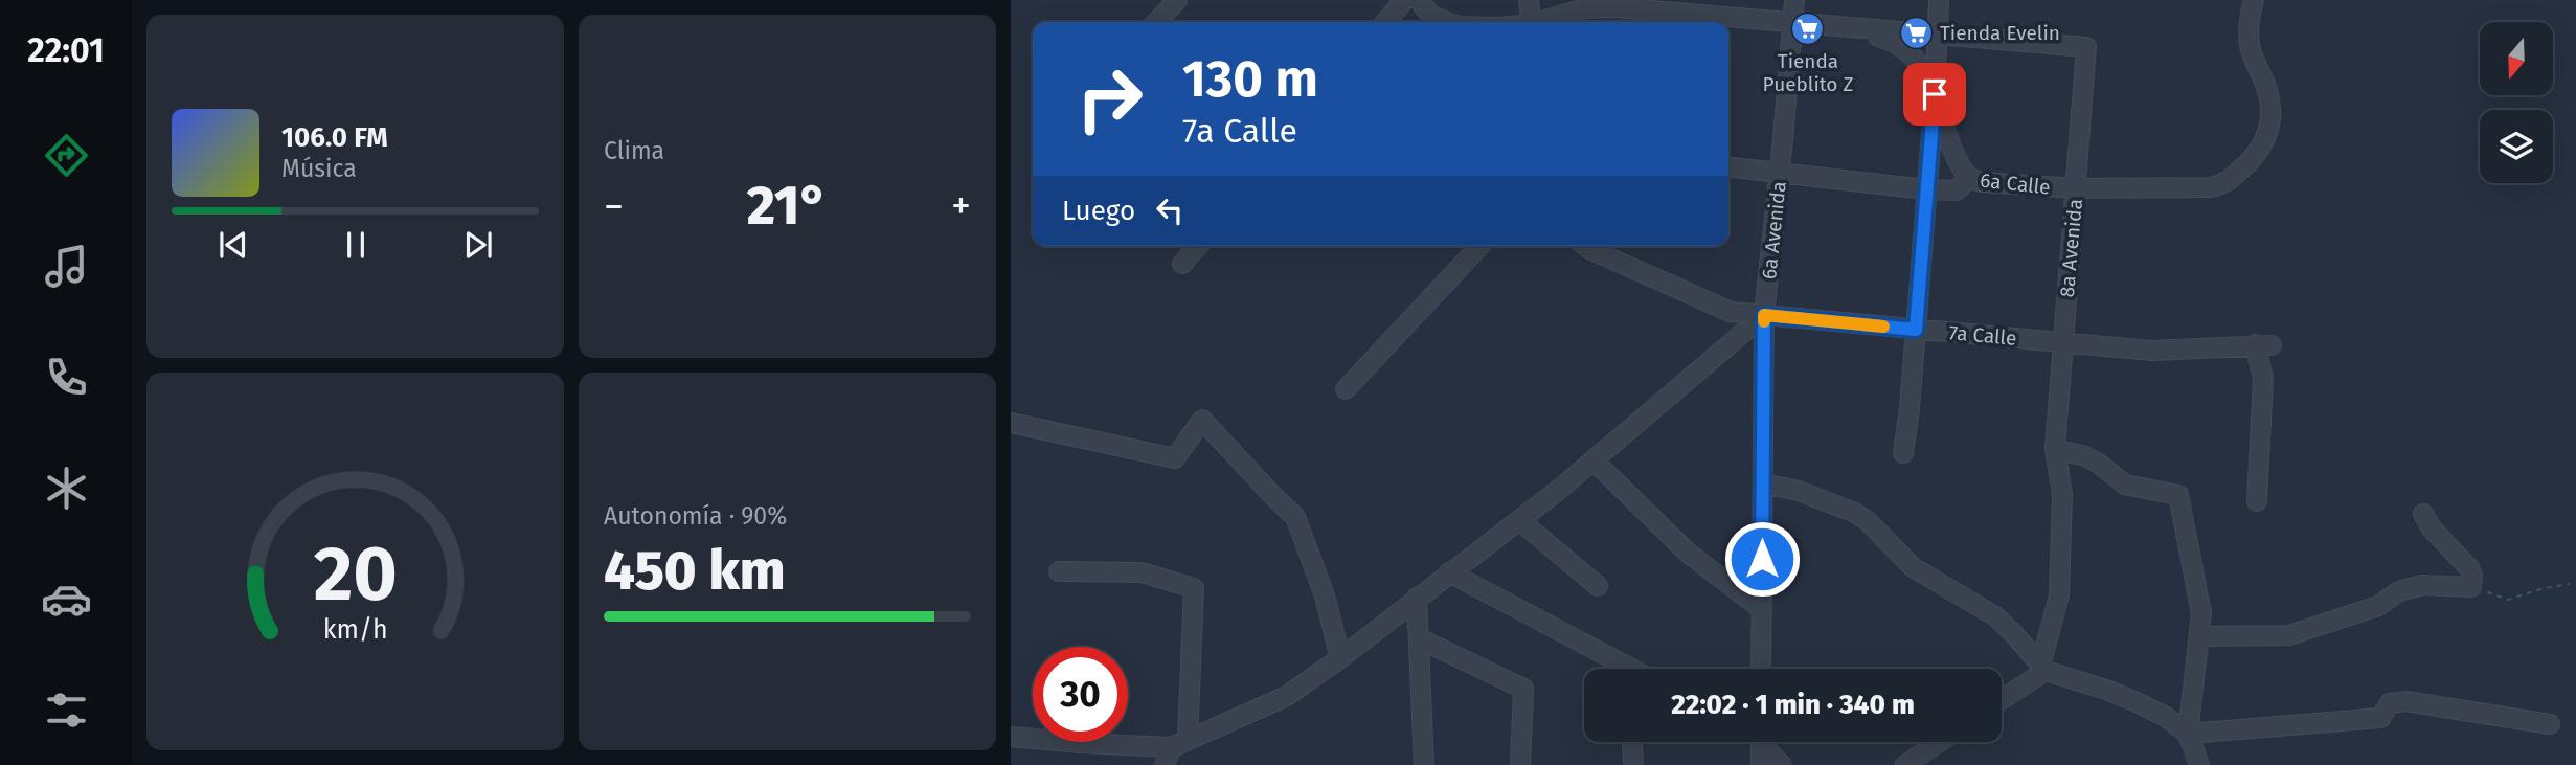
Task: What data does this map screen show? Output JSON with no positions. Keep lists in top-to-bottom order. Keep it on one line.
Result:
{"streets":{"street":["6a Calle","6a Avenida","8a Avenida","7a Calle"]},"crossings":[["6a Calle","6a Avenida"],["6a Calle","8a Avenida"],["6a Avenida","7a Calle"],["8a Avenida","7a Calle"]],"places":{"supermarket":["Tienda Pueblito Z","Tienda Evelin"]},"north":"bottom","page":{"tabs":"22:01","tile":["Clima",["Autonomía · 90%","450 km"]],"turn":["130 m","7a Calle"],"song":["106.0 FM","Música"],"heat":["−","21°","+"],"then":"Luego","limit":"30","trip":"22:02 · 1 min · 340 m","gauge":["20","km/h"]}}
